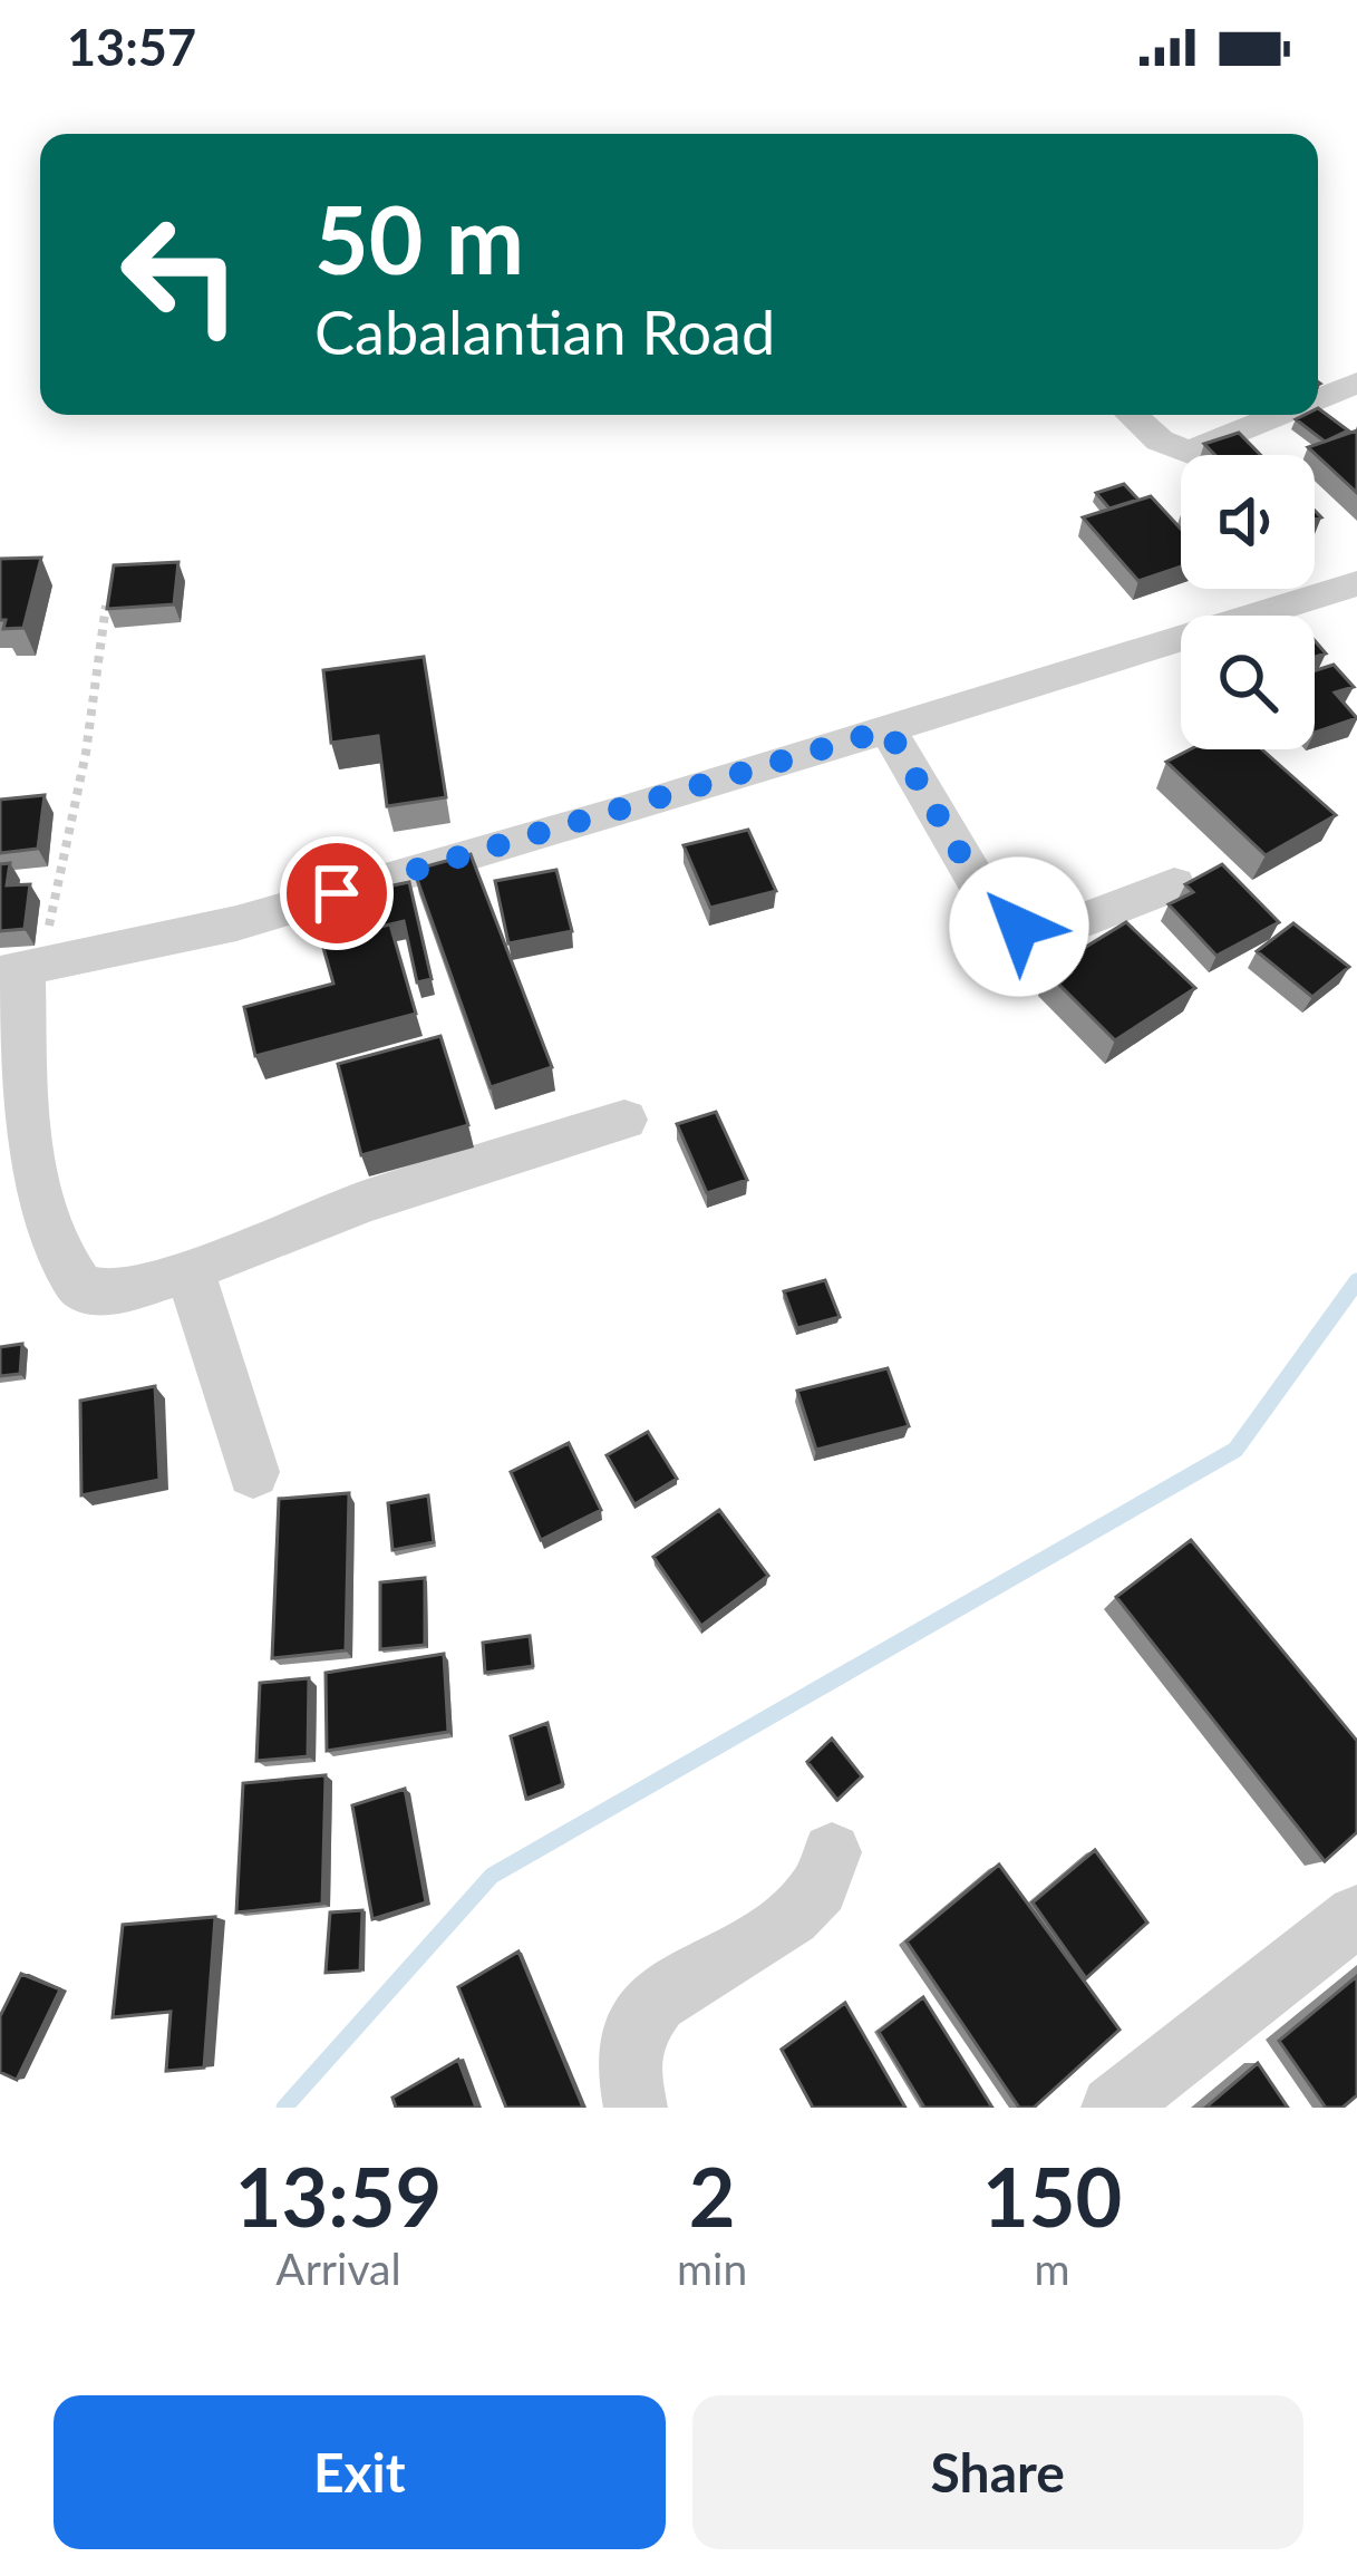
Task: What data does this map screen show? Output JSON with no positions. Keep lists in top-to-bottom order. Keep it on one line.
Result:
{"page":{"status":"13:57","turn":["50 m","Cabalantian Road"],"eta":["13:59","Arrival","2","min","150","m"],"buttons":["Exit","Share"]}}
